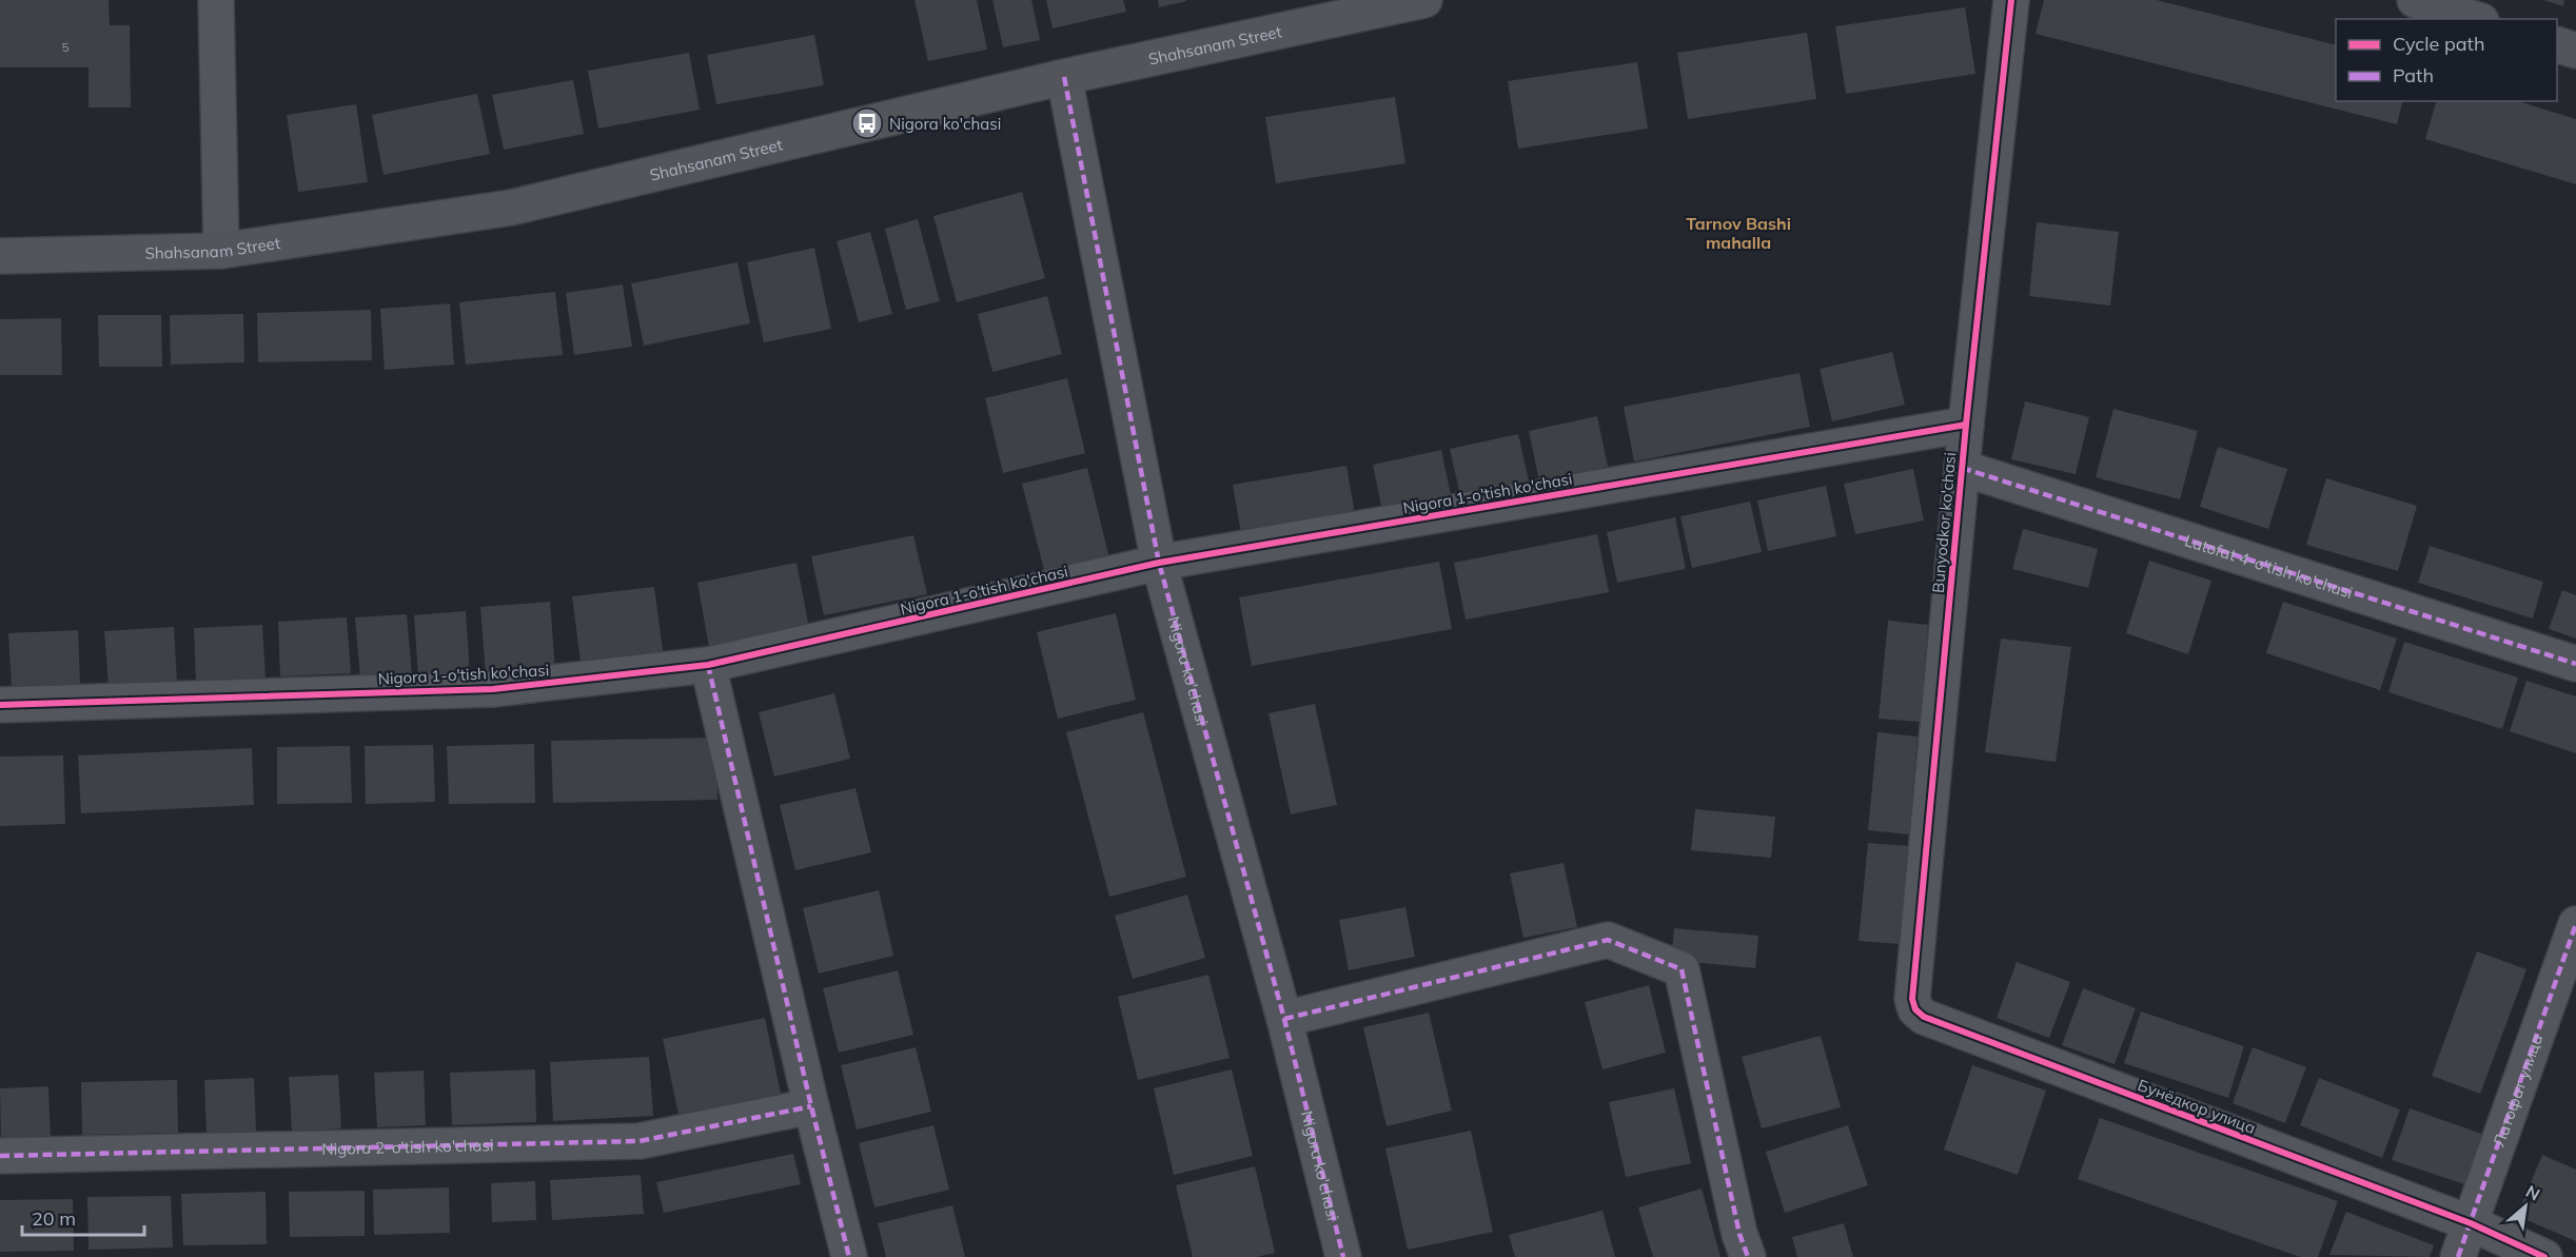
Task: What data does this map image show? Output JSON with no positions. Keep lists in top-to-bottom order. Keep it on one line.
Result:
{"streets":{"street":["Shahsanam Street","Nigora 1-o'tish ko'chasi","Bunyodkor ko'chasi","Latofat 4-o'tish ko'chasi","Nigora ko'chasi","Латофат улица","Бунёдкор улица","Nigora 2-o'tish ko'chasi"]},"crossings":[["Shahsanam Street","Nigora ko'chasi"],["Nigora 1-o'tish ko'chasi","Bunyodkor ko'chasi"],["Nigora 1-o'tish ko'chasi","Nigora ko'chasi"],["Bunyodkor ko'chasi","Latofat 4-o'tish ko'chasi"],["Bunyodkor ko'chasi","Бунёдкор улица"],["Латофат улица","Бунёдкор улица"]],"districts":["Tarnov Bashi mahalla"],"places":{"bus stop":["Nigora ko'chasi"]},"house_numbers":["5"],"legend":["Cycle path","Path"],"scale_bar":"20 m","north":"top right"}
